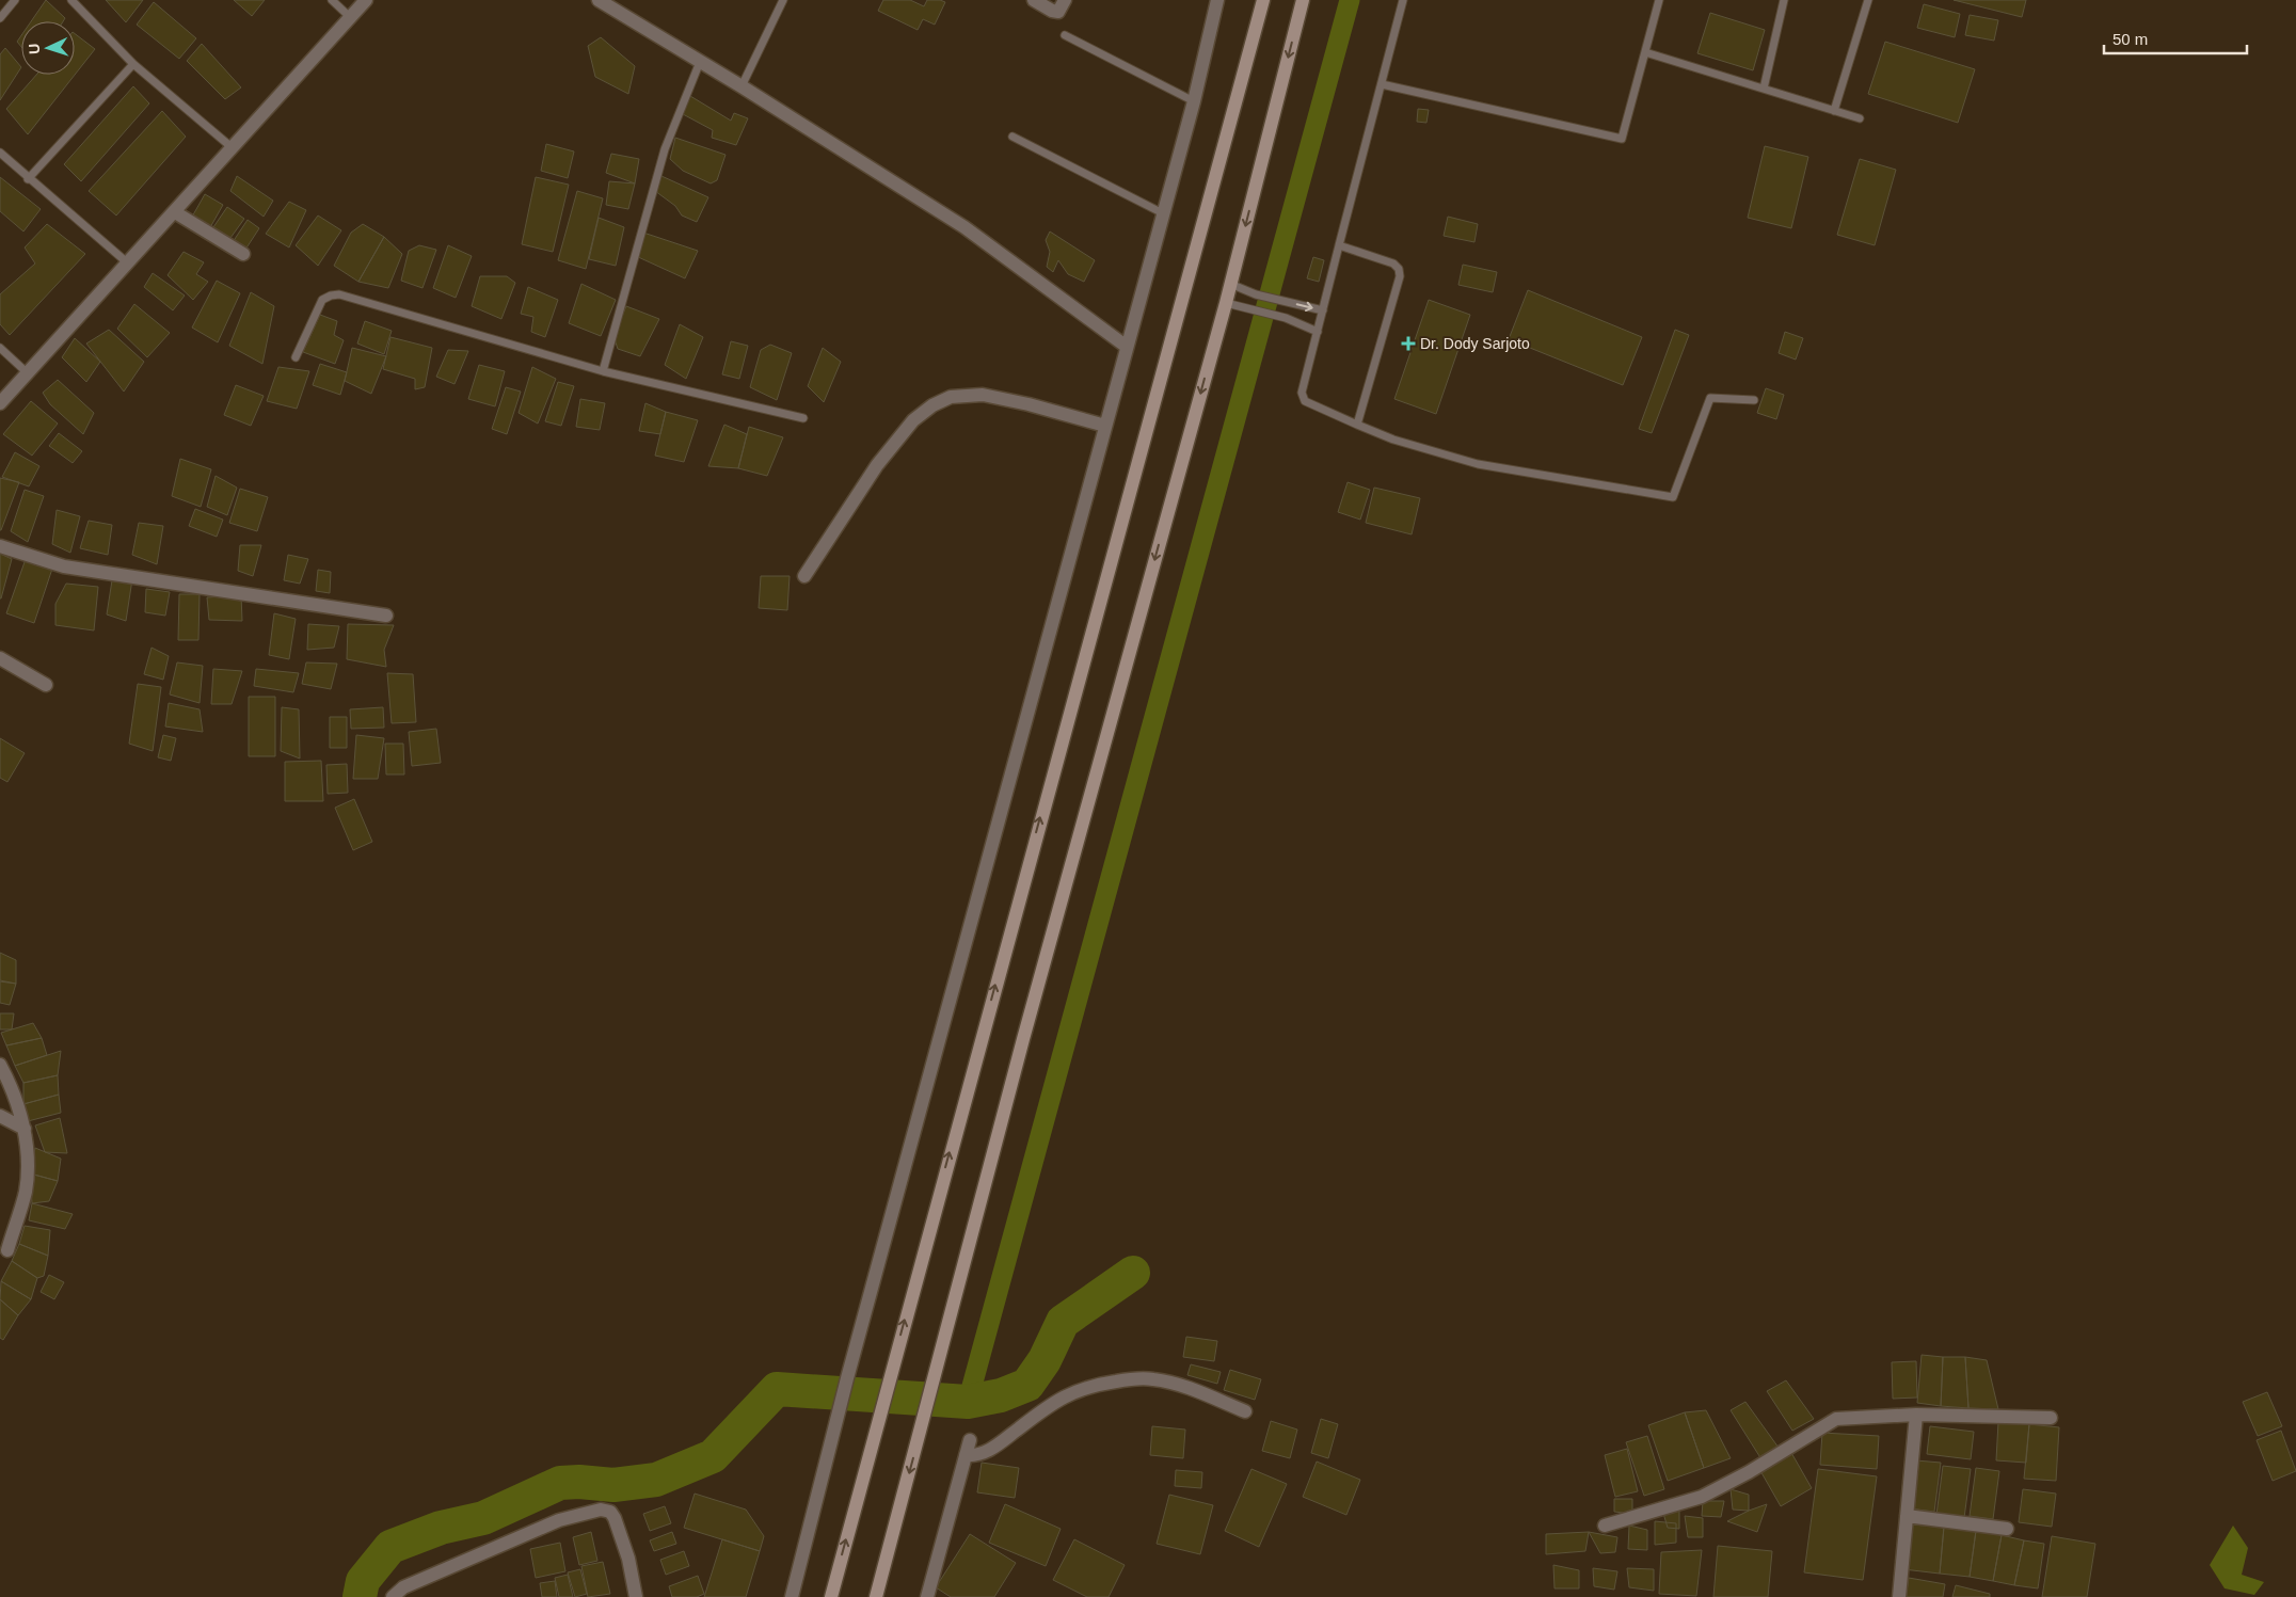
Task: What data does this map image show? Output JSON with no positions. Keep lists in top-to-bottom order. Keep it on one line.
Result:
{"places":{"health":["Dr. Dody Sarjoto"]},"scale_bar":"50 m","north":"left"}
